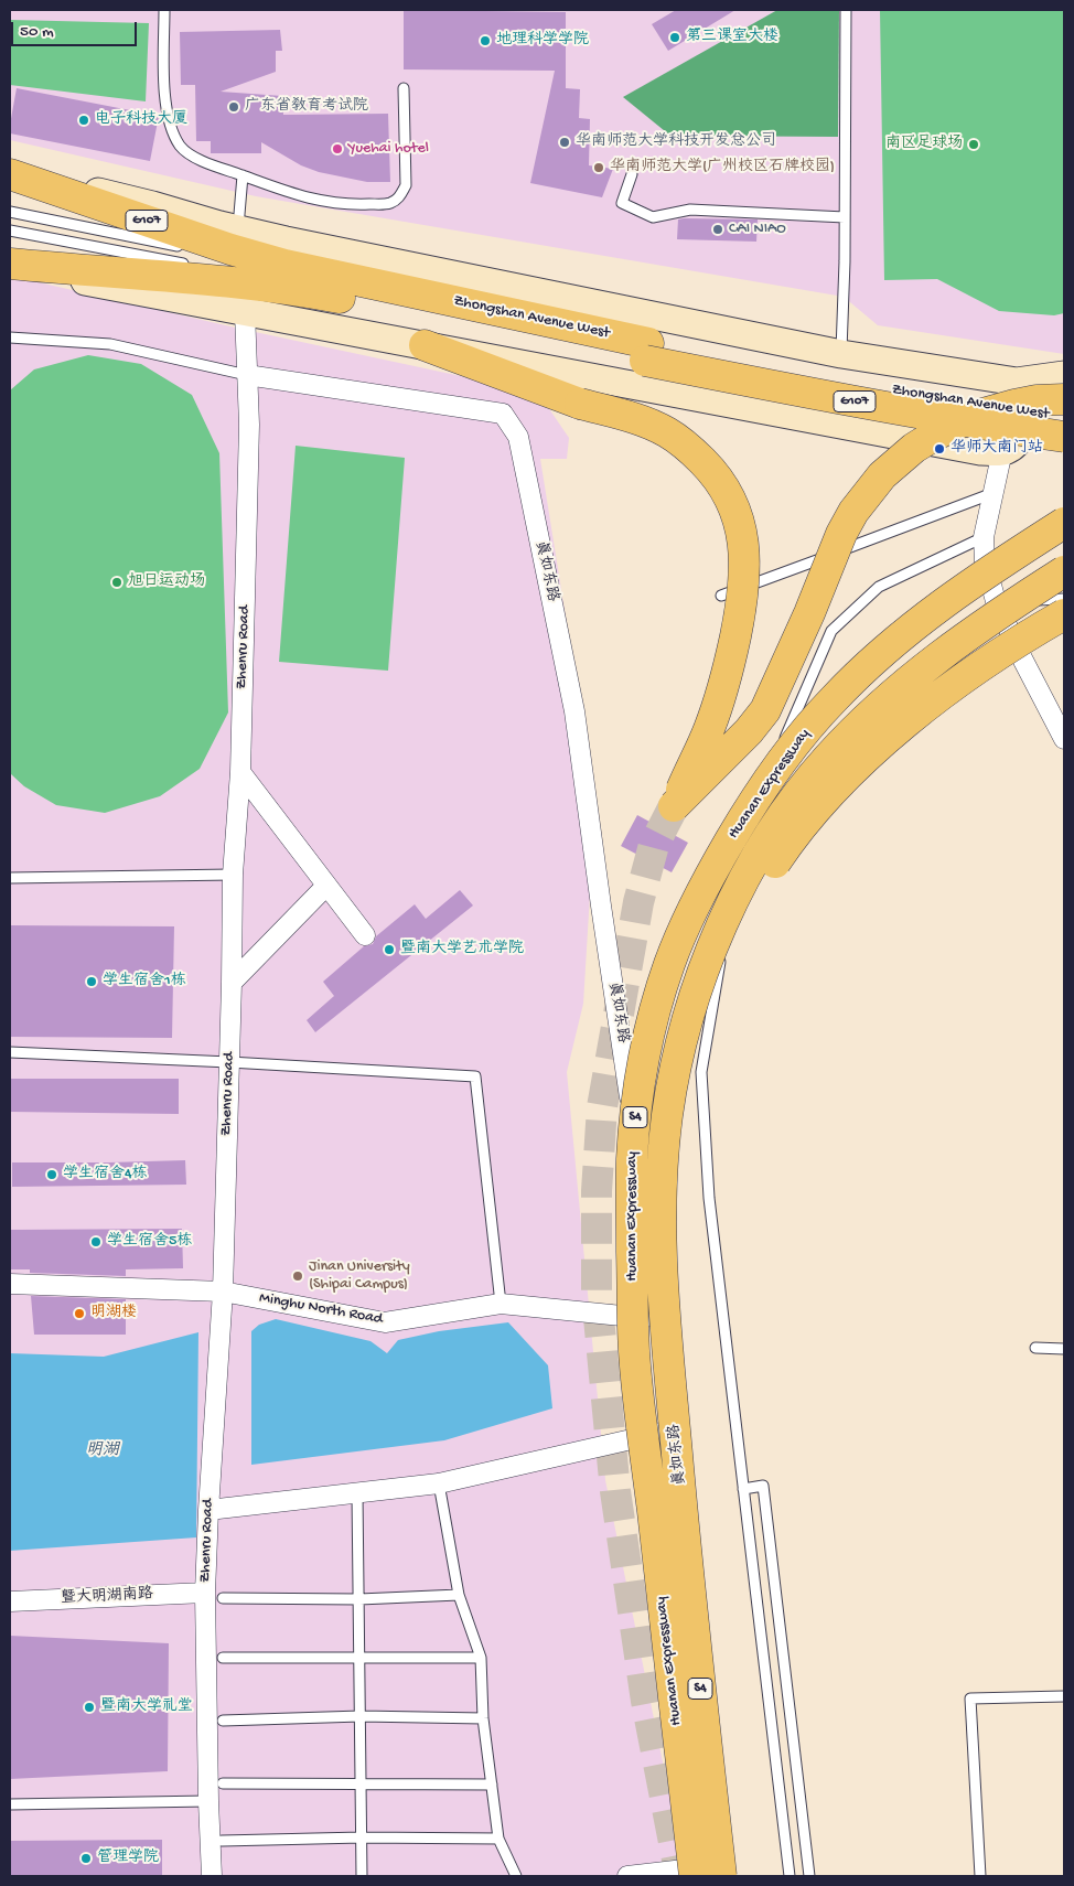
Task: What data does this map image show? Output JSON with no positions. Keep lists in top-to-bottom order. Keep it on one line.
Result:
{"streets":{"highway":["G107","Zhongshan Avenue West","Huanan Expressway","S4"],"street":["真如东路","Zhenru Road","Minghu North Road","暨大明湖南路"]},"crossings":[["真如东路","Zhenru Road"],["真如东路","Huanan Expressway"],["真如东路","Minghu North Road"],["Zhenru Road","Minghu North Road"],["Zhenru Road","暨大明湖南路"]],"water":["明湖"],"places":["第三课室大楼","地理科学学院","广东省教育考试院","电子科技大厦","华南师范大学科技开发总公司","南区足球场","Yuehai hotel","华南师范大学(广州校区石牌校园)","CAI NIAO","华师大南门站","旭日运动场","暨南大学艺术学院","学生宿舍1栋","学生宿舍4栋","学生宿舍5栋","Jinan University (Shipai Campus)","明湖楼","暨南大学礼堂","管理学院"],"scale_bar":"50 m"}
